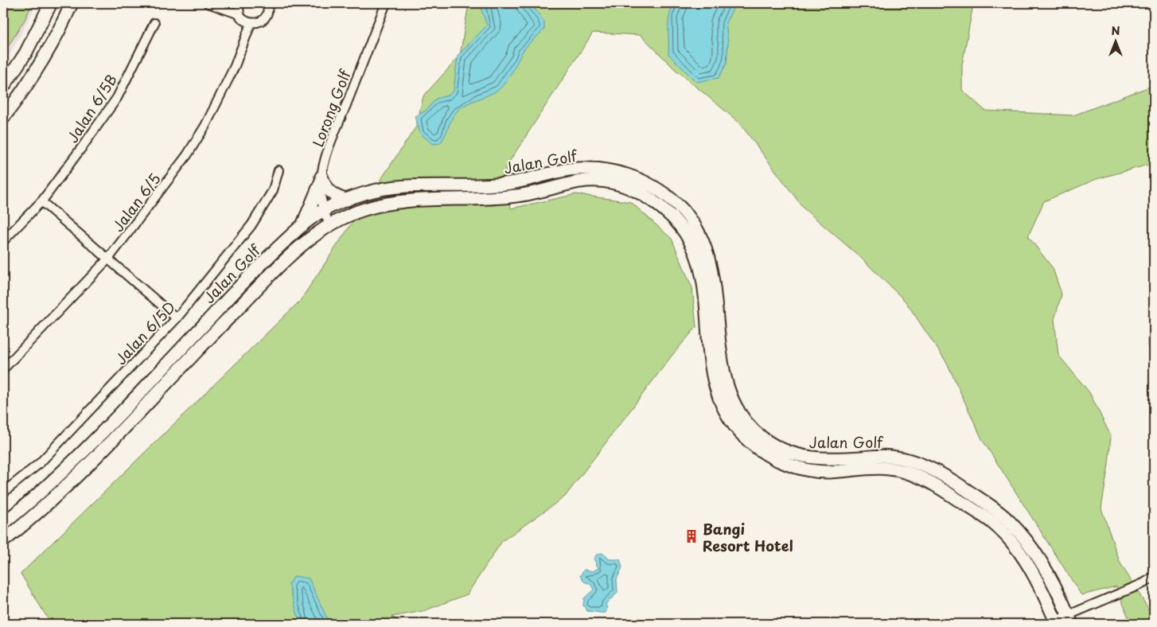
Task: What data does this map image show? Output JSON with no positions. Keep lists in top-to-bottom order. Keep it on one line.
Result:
{"streets":{"street":["Jalan 6/5B","Lorong Golf","Jalan Golf","Jalan 6/5","Jalan 6/5D"]},"crossings":[["Lorong Golf","Jalan Golf"]],"places":{"building":["Bangi Resort Hotel"]},"north":"top"}
